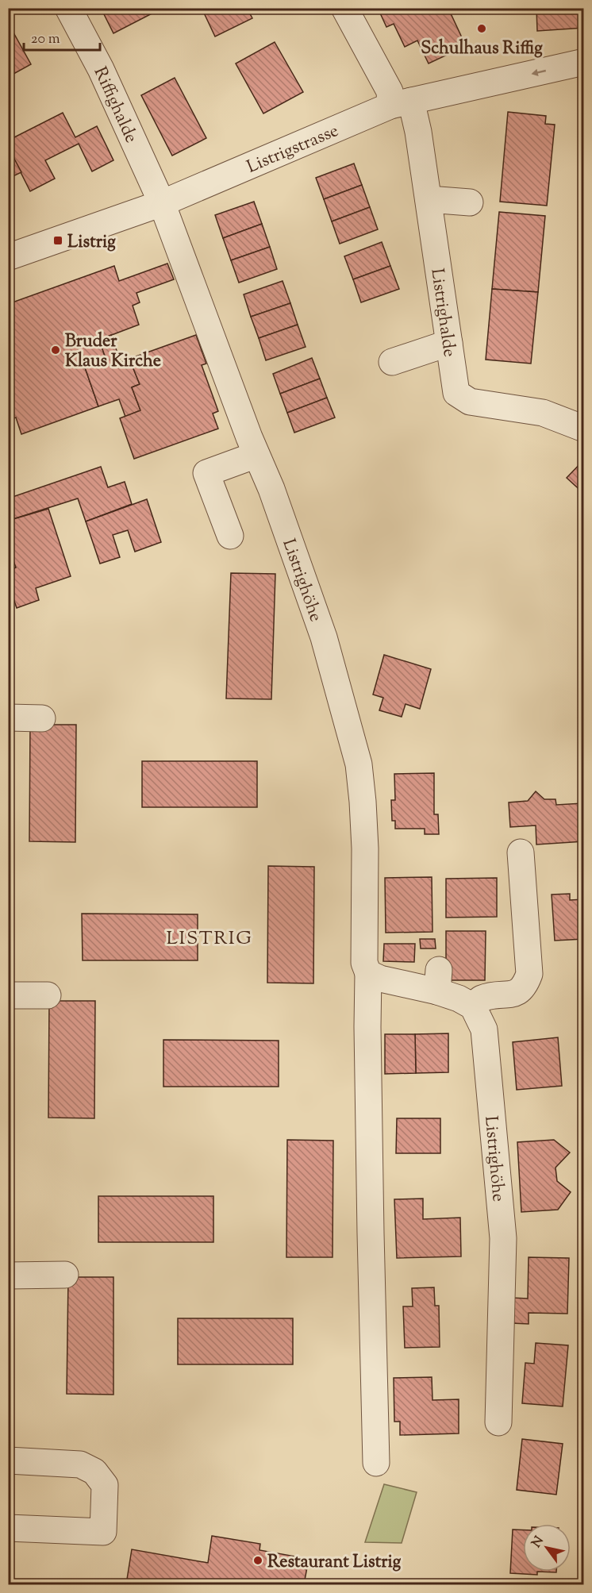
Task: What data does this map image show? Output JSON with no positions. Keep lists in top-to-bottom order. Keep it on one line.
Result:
{"streets":{"street":["Riffighalde","Listrigstrasse","Listrighalde","Listrighöhe"]},"crossings":[["Riffighalde","Listrigstrasse"],["Riffighalde","Listrighöhe"],["Listrigstrasse","Listrighalde"],["Listrigstrasse","Listrighöhe"]],"districts":["LISTRIG"],"places":{"other":["Schulhaus Riffig","Bruder Klaus Kirche","Restaurant Listrig"],"transit":["Listrig"]},"scale_bar":"20 m","north":"top left"}
